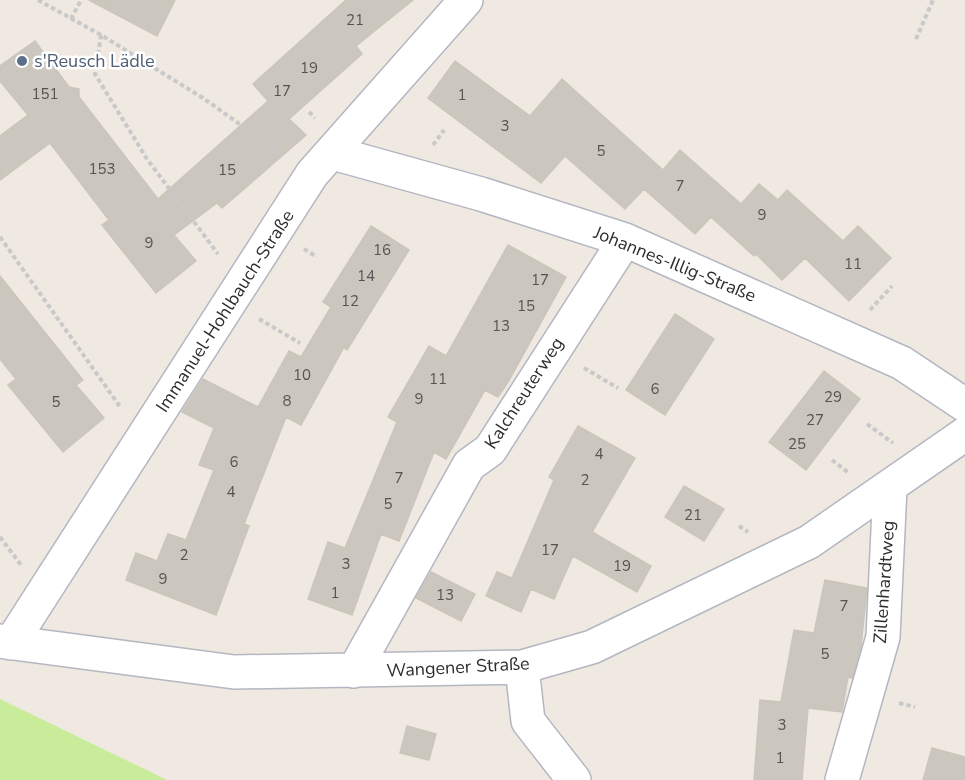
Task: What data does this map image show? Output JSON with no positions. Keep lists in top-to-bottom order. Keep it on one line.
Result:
{"streets":{"street":["Johannes-Illig-Straße","Immanuel-Hohlbauch-Straße","Kalchreuterweg","Zillenhardtweg","Wangener Straße"]},"crossings":[["Johannes-Illig-Straße","Immanuel-Hohlbauch-Straße"],["Johannes-Illig-Straße","Kalchreuterweg"],["Immanuel-Hohlbauch-Straße","Wangener Straße"],["Kalchreuterweg","Wangener Straße"],["Zillenhardtweg","Wangener Straße"]],"places":["s'Reusch Lädle"],"house_numbers":["21","19","17","151","1","3","5","153","15","7","9","9","16","11","14","17","12","15","13","10","11","6","29","9","8","5","27","25","4","6","7","2","4","5","21","17","2","3","19","9","1","13","7","5","3","1"]}
